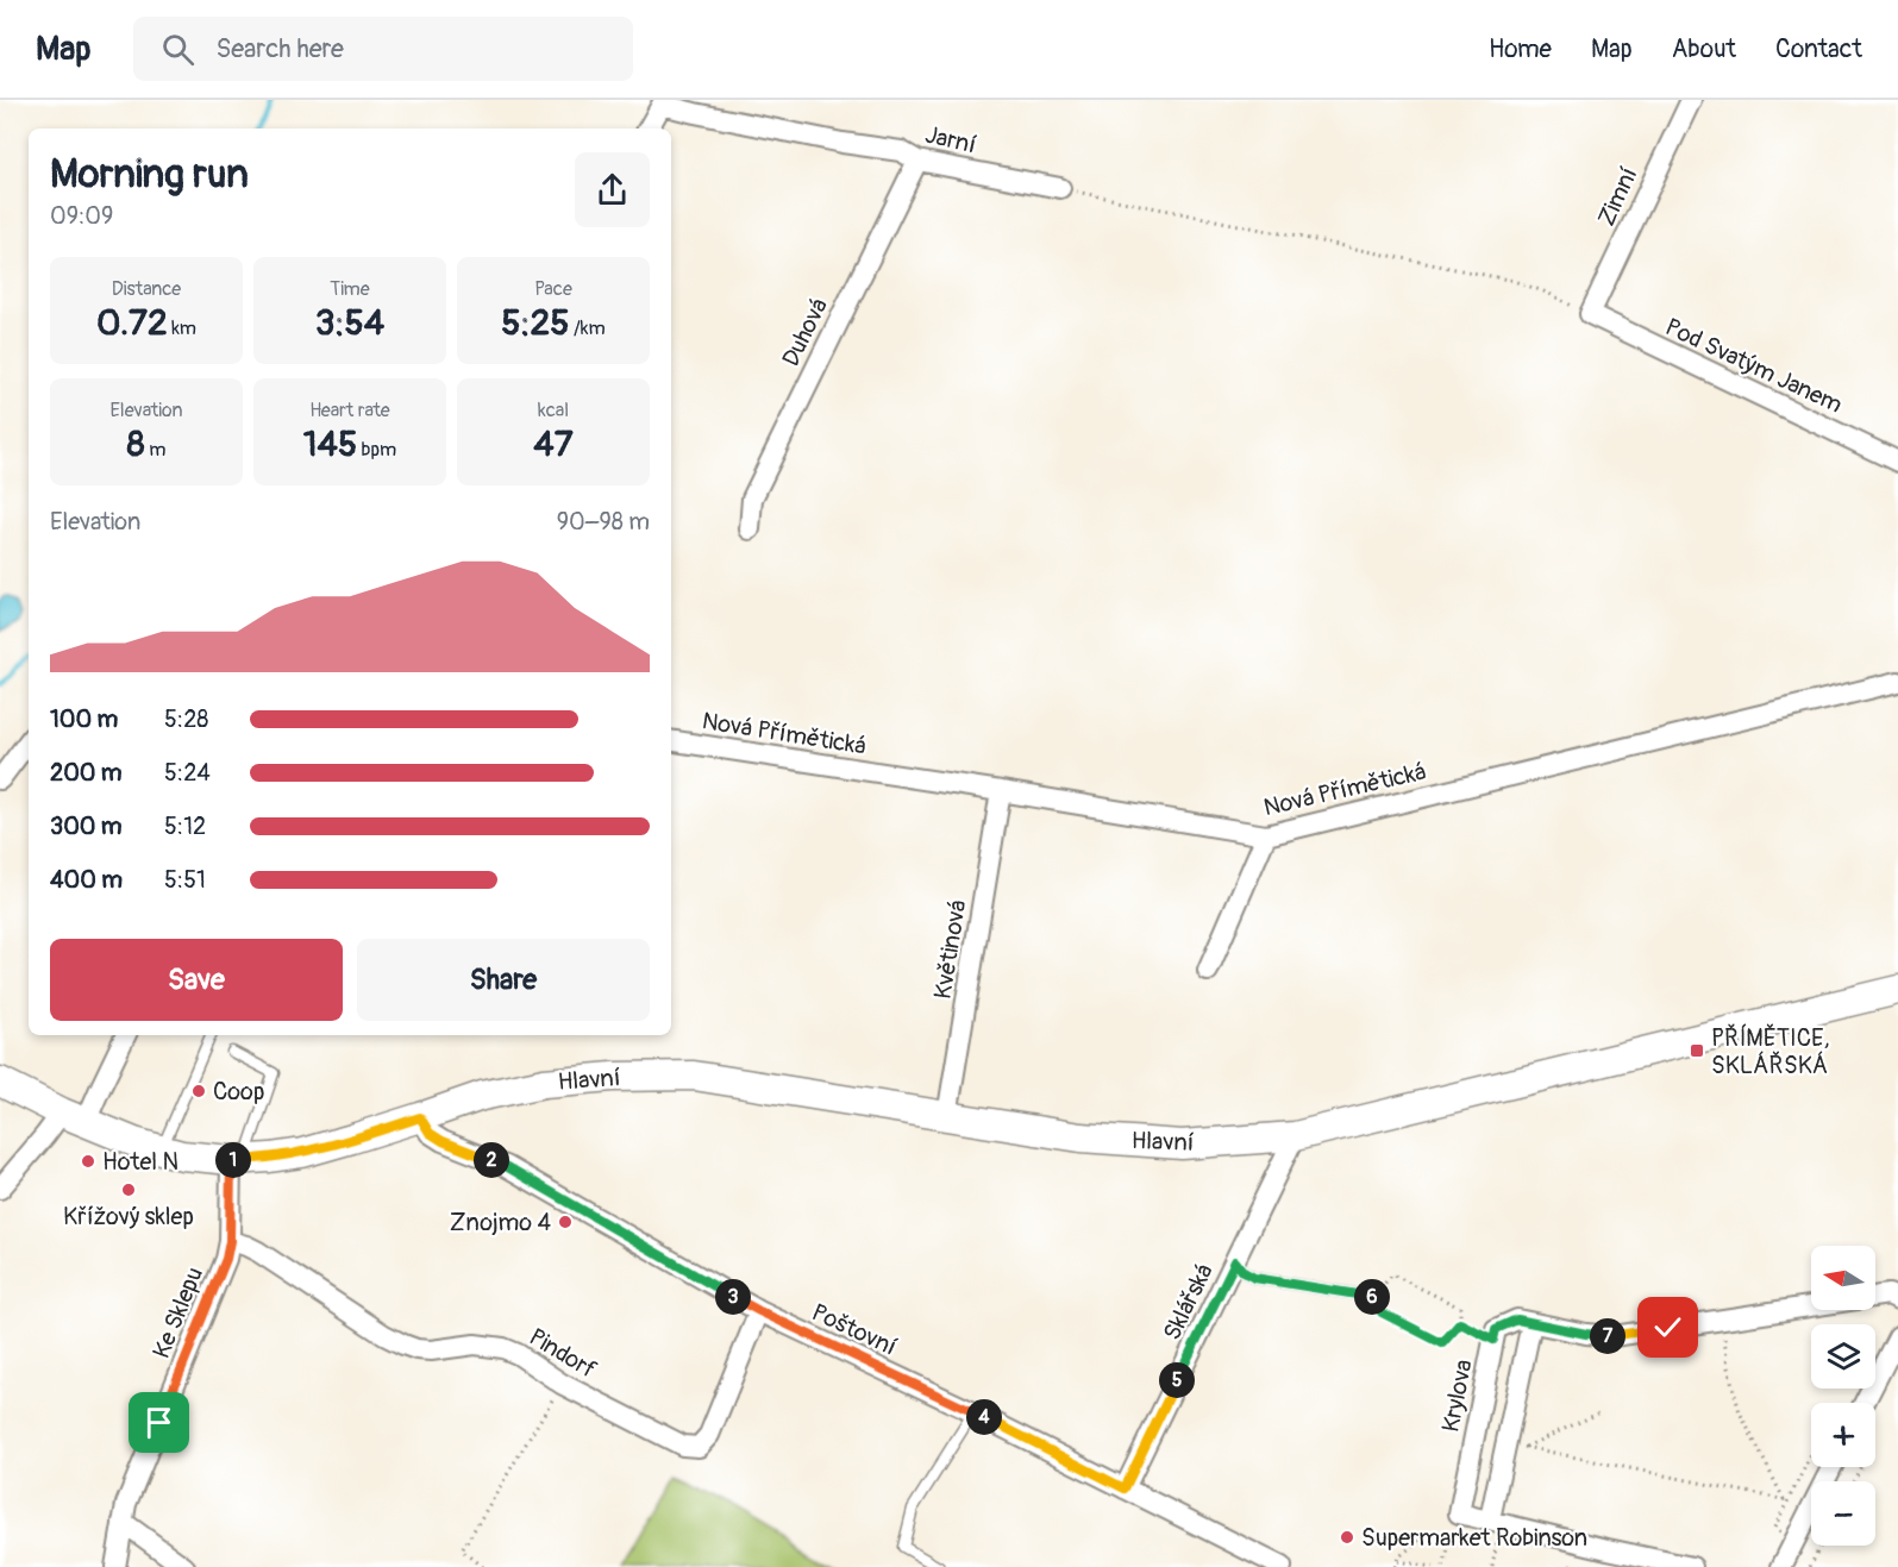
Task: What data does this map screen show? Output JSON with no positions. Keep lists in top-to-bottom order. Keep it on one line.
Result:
{"streets":{"main road":["Hlavní"],"street":["Jarní","Zimní","Duhová","Pod Svatým Janem","Nová Přímětická","Květinová","Sklářská","Ke Sklepu","Poštovní","Pindorf","Krylova"]},"crossings":[["Jarní","Duhová"],["Zimní","Pod Svatým Janem"],["Nová Přímětická","Květinová"],["Květinová","Hlavní"],["Hlavní","Sklářská"],["Hlavní","Ke Sklepu"],["Hlavní","Poštovní"],["Sklářská","Poštovní"],["Ke Sklepu","Pindorf"],["Poštovní","Pindorf"]],"places":{"transit":["PŘÍMĚTICE, SKLÁŘSKÁ"],"other":["Coop","Hotel N","Křížový sklep","Znojmo 4","Supermarket Robinson"]},"north":"left","page":{"header":"Map","search":"Search here","nav":["Home","Map","About","Contact"],"heading":["Morning run","09:09"],"stats":[["Distance","0.72 km"],["Time","3:54"],["Pace","5:25 /km"],["Elevation","8 m"],["Heart rate","145 bpm"],["kcal","47"]],"chart":["Elevation","90–98 m"],"list":[{"name":"100 m","note":"5:28"},{"name":"200 m","note":"5:24"},{"name":"300 m","note":"5:12"},{"name":"400 m","note":"5:51"}],"buttons":["Save","Share"],"pins":["1","2","3","6","7","5","4"],"map_buttons":["+","−"]}}
